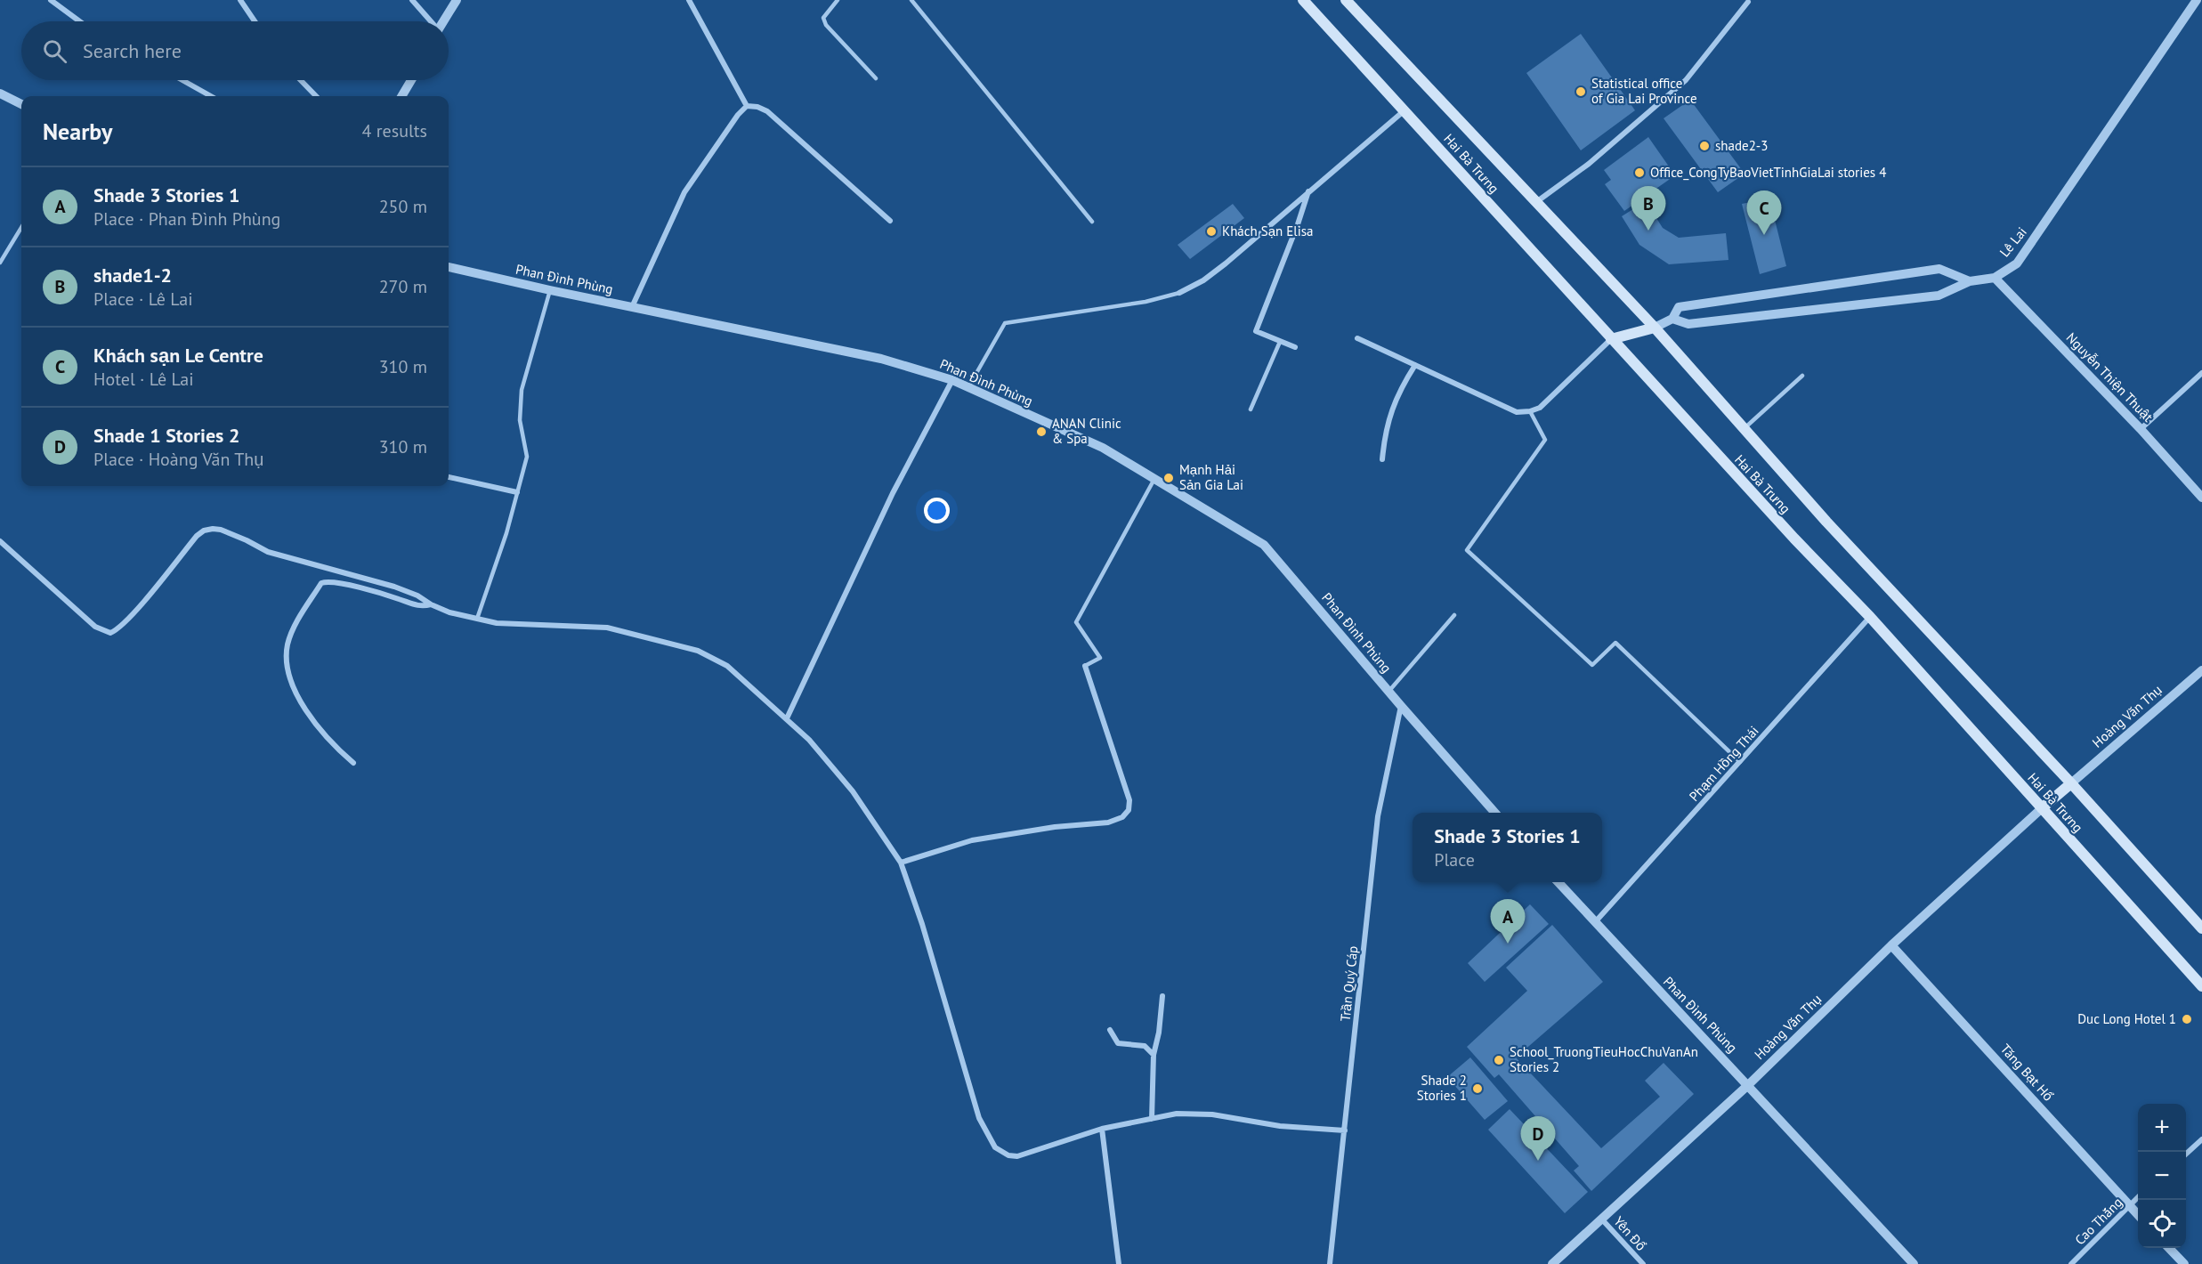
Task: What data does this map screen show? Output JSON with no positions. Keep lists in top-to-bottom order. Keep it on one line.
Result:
{"streets":{"main road":["Hai Bà Trưng"],"street":["Lê Lai","Phan Đình Phùng","Nguyễn Thiện Thuật","Hoàng Văn Thụ","Phạm Hồng Thái","Trần Quý Cáp","Tăng Bạt Hổ","Cao Thắng","Yên Đổ"]},"crossings":[["Hai Bà Trưng","Hoàng Văn Thụ"],["Hai Bà Trưng","Phạm Hồng Thái"],["Lê Lai","Nguyễn Thiện Thuật"],["Phan Đình Phùng","Hoàng Văn Thụ"],["Phan Đình Phùng","Phạm Hồng Thái"],["Phan Đình Phùng","Trần Quý Cáp"],["Hoàng Văn Thụ","Tăng Bạt Hổ"],["Hoàng Văn Thụ","Yên Đổ"],["Tăng Bạt Hổ","Cao Thắng"]],"places":["Statistical office of Gia Lai Province","shade2-3","Office_CongTyBaoVietTinhGiaLai stories 4","Khách Sạn Elisa","ANAN Clinic & Spa","Mạnh Hải Sản Gia Lai","Duc Long Hotel 1","School_TruongTieuHocChuVanAn Stories 2","Shade 2 Stories 1"],"page":{"search":"Search here","heading":["Nearby","4 results"],"list":[{"mark":"A","name":"Shade 3 Stories 1","note":"Place · Phan Đình Phùng","value":"250 m"},{"mark":"B","name":"shade1-2","note":"Place · Lê Lai","value":"270 m"},{"mark":"C","name":"Khách sạn Le Centre","note":"Hotel · Lê Lai","value":"310 m"},{"mark":"D","name":"Shade 1 Stories 2","note":"Place · Hoàng Văn Thụ","value":"310 m"}],"pins":["B","C","A","D"],"popup":["Shade 3 Stories 1","Place"],"map_buttons":["+","−"]}}
